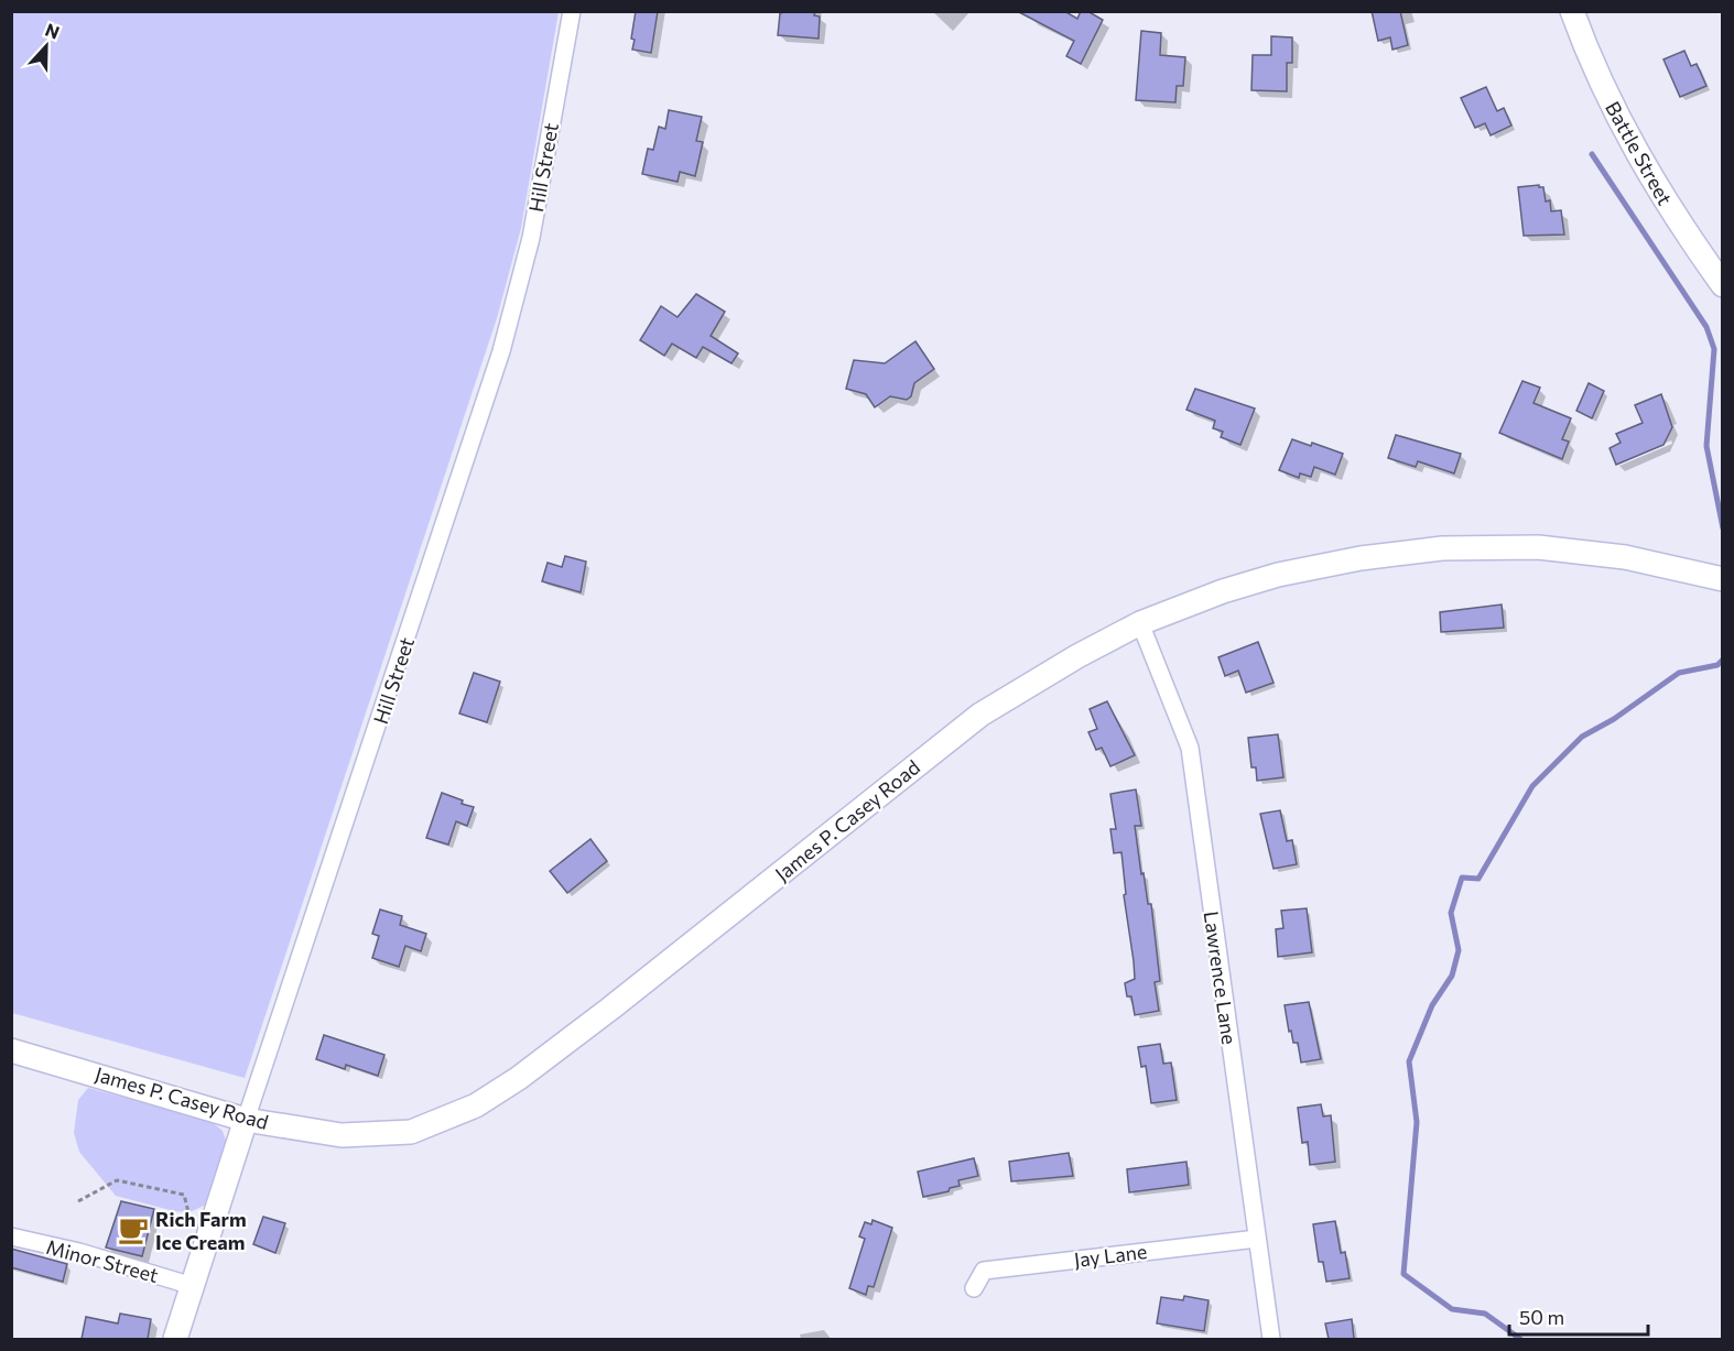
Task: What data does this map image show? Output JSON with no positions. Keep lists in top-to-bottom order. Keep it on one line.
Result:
{"streets":{"main road":["Battle Street","Hill Street","James P. Casey Road"],"street":["Lawrence Lane","Jay Lane","Minor Street"]},"crossings":[["Hill Street","James P. Casey Road"],["Hill Street","Minor Street"],["James P. Casey Road","Lawrence Lane"],["Lawrence Lane","Jay Lane"]],"places":{"cafe":["Rich Farm Ice Cream"]},"scale_bar":"50 m","north":"top"}
